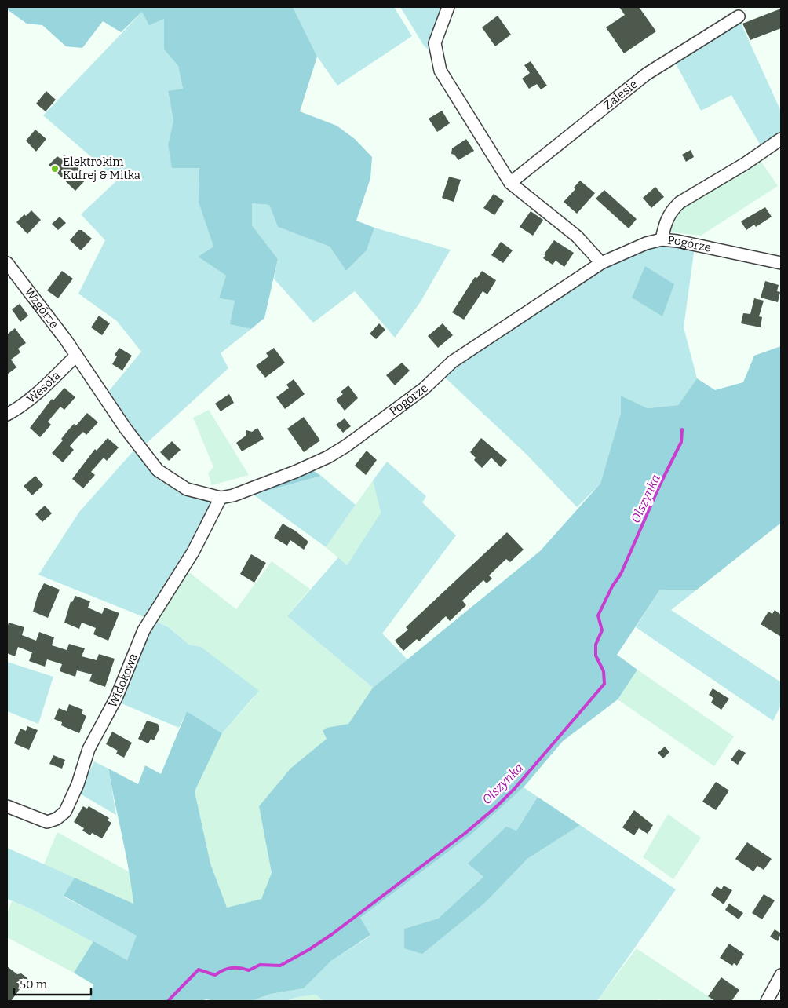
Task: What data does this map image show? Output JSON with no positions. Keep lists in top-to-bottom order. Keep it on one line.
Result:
{"streets":{"street":["Zalesie","Pogórze","Wzgórze","Wesoła","Widokowa"]},"crossings":[["Pogórze","Wzgórze"],["Pogórze","Wesoła"],["Pogórze","Widokowa"],["Wzgórze","Wesoła"]],"water":["Olszynka"],"places":["Elektrokim Kufrej & Mitka"],"scale_bar":"50 m"}
